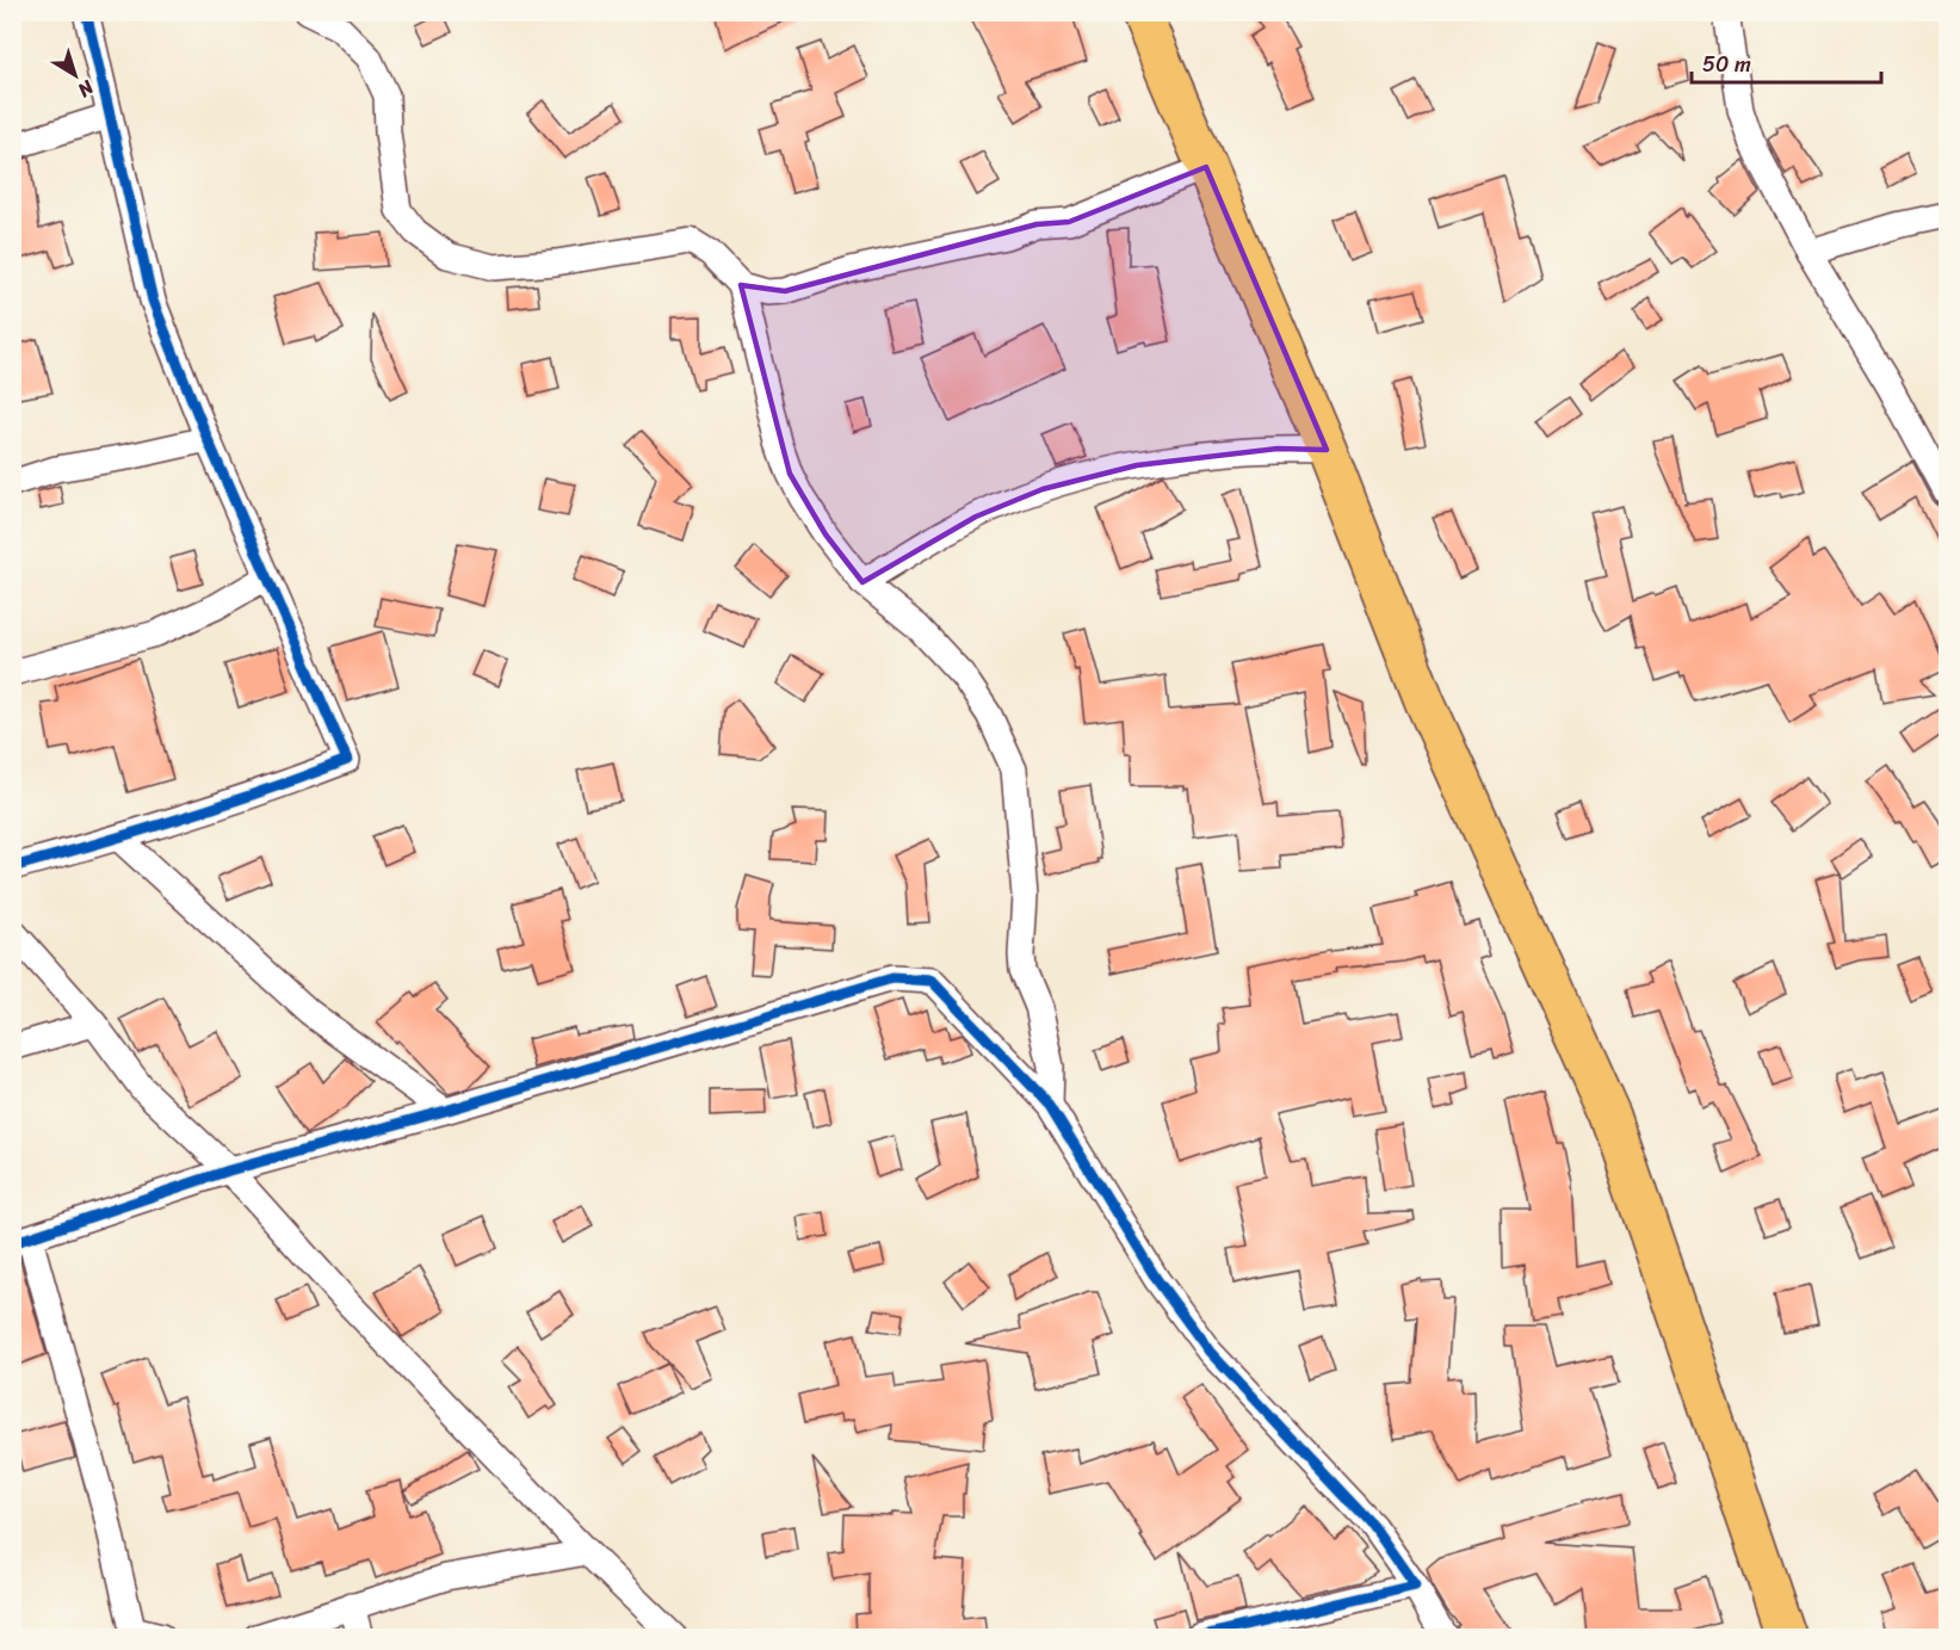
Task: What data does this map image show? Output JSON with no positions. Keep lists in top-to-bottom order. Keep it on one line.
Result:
{"scale_bar":"50 m","north":"bottom right"}
